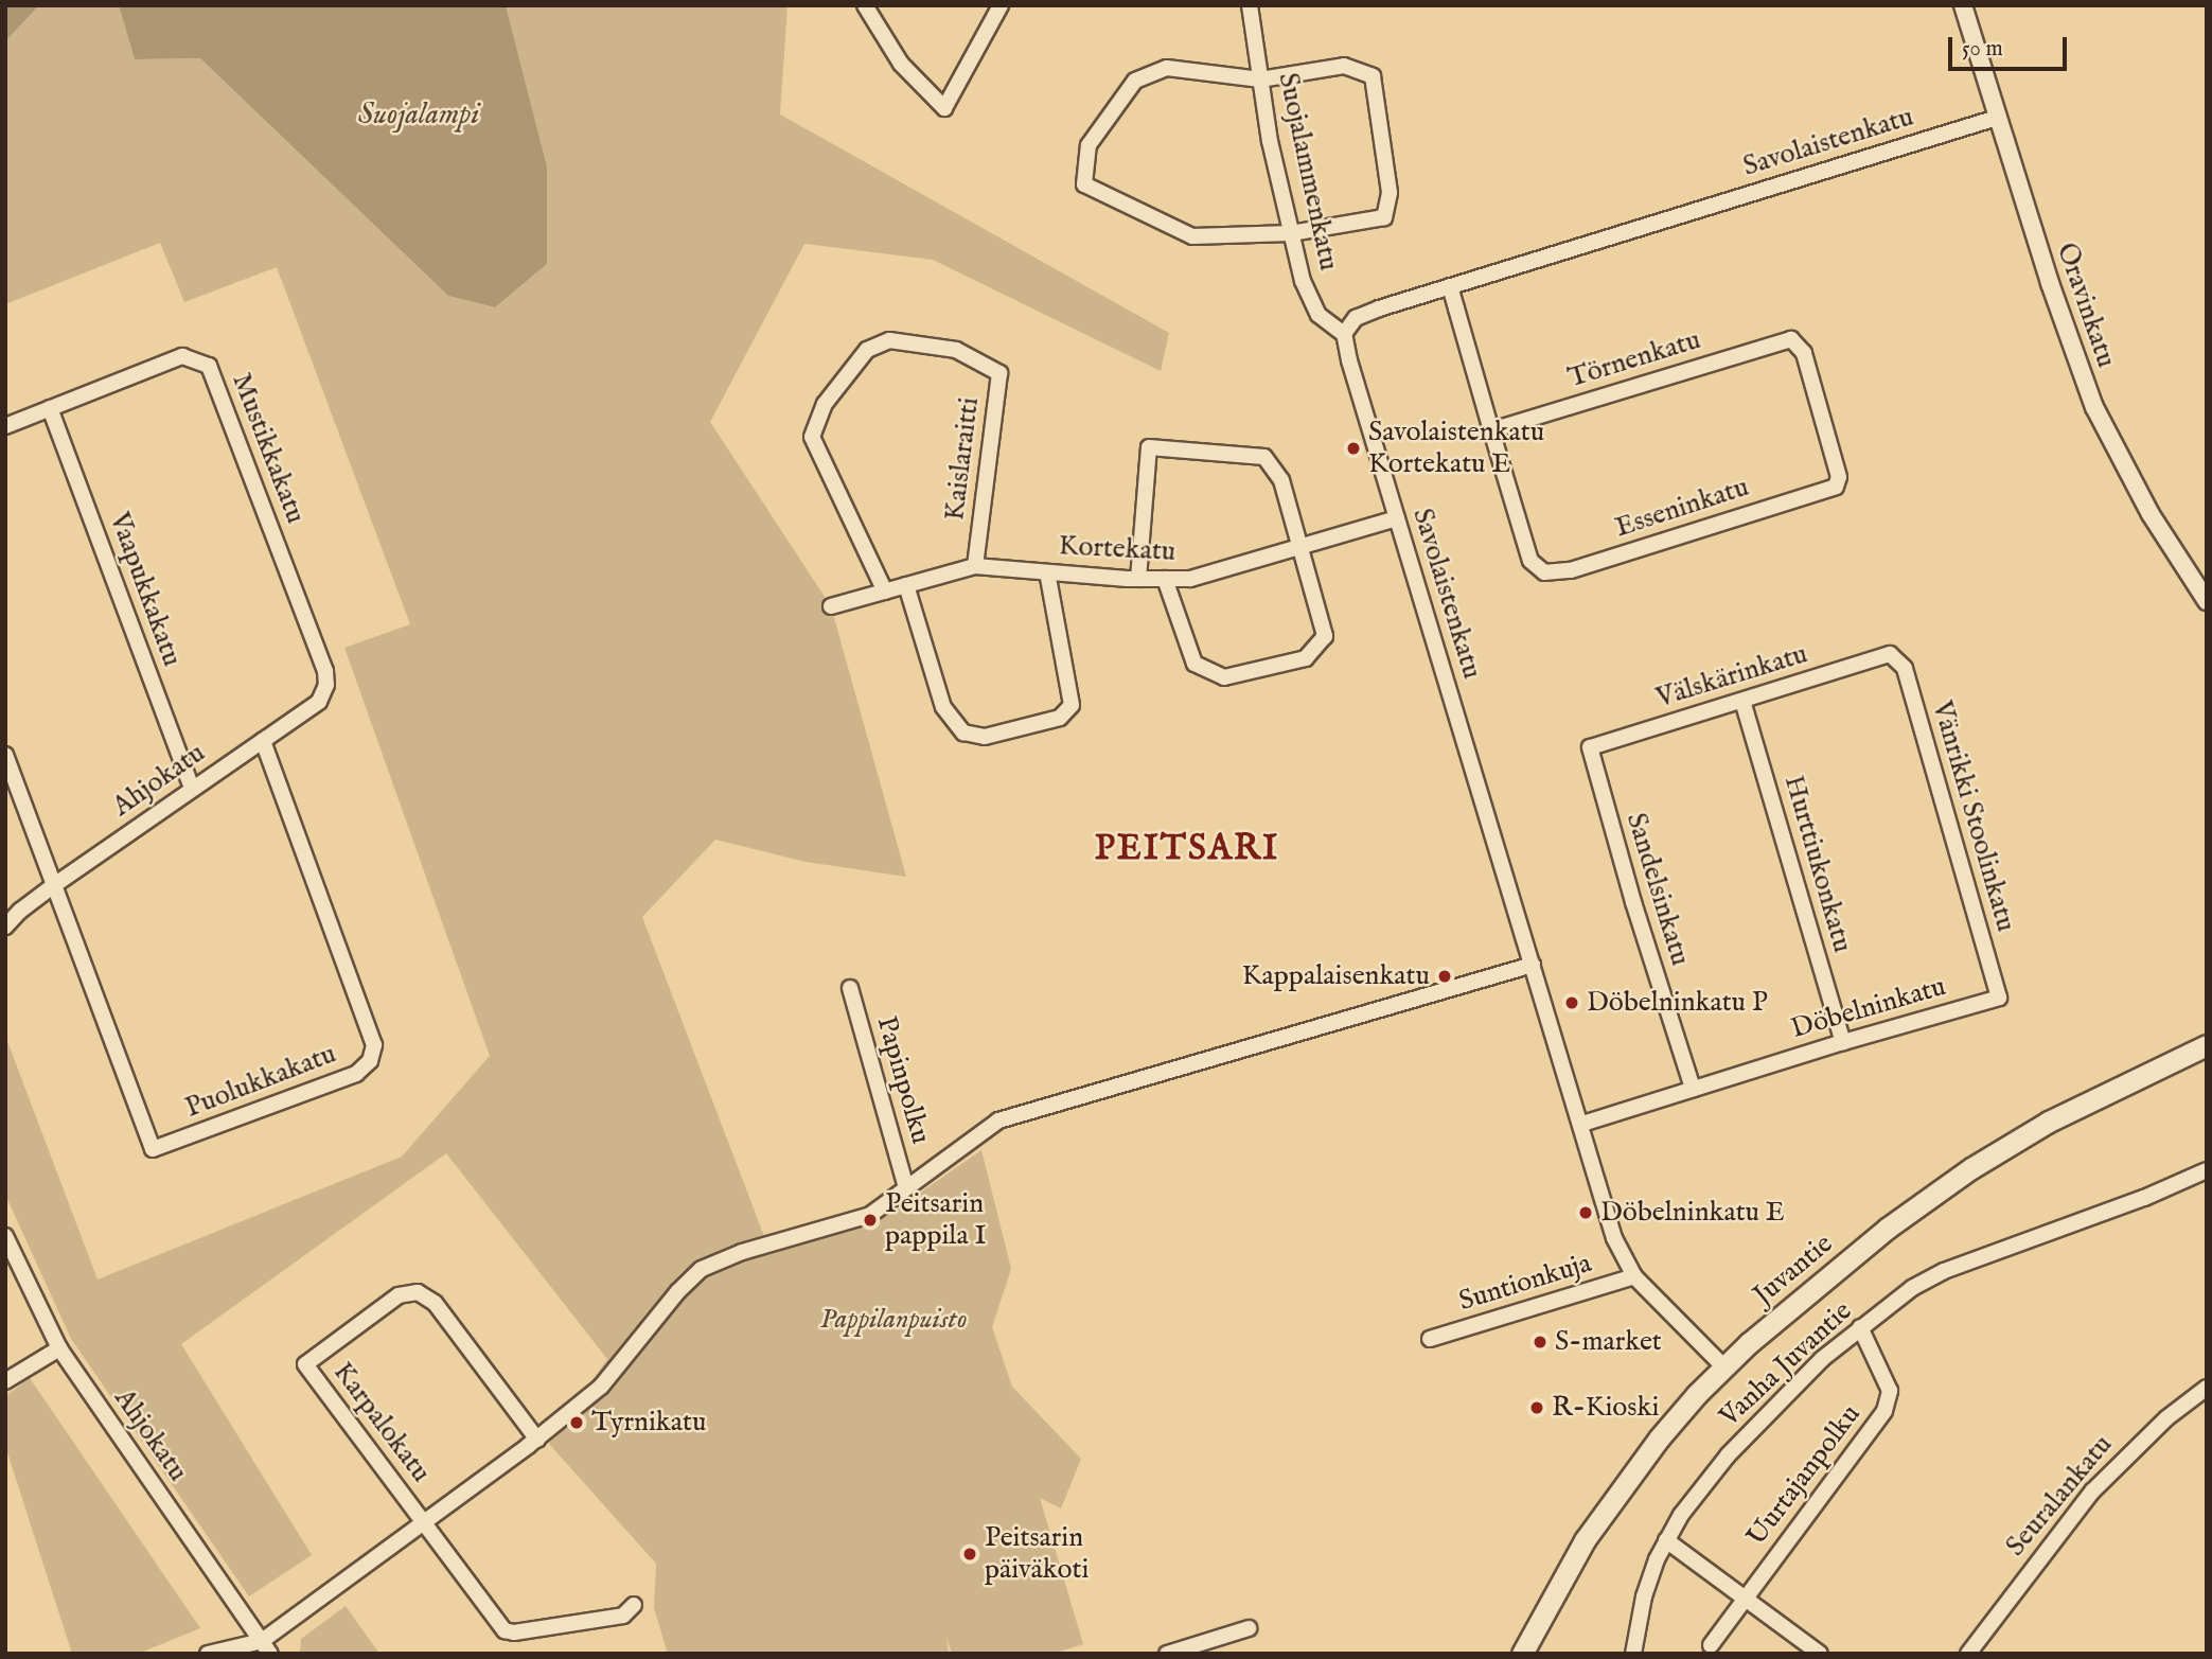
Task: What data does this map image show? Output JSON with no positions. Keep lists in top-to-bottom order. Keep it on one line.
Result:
{"streets":{"main road":["Juvantie"],"street":["Savolaistenkatu","Suojalammenkatu","Oravinkatu","Törnenkatu","Mustikkakatu","Kaislaraitti","Esseninkatu","Kortekatu","Vaapukkakatu","Välskärinkatu","Ahjokatu","Vänrikki Stoolinkatu","Hurttiukonkatu","Sandelsinkatu","Döbelninkatu","Papinpolku","Puolukkakatu","Suntionkuja","Vanha Juvantie","Karpalokatu","Uurtajanpolku","Seuralankatu"]},"crossings":[["Savolaistenkatu","Suojalammenkatu"],["Savolaistenkatu","Oravinkatu"],["Savolaistenkatu","Kortekatu"],["Savolaistenkatu","Döbelninkatu"],["Savolaistenkatu","Juvantie"],["Savolaistenkatu","Suntionkuja"],["Törnenkatu","Esseninkatu"],["Mustikkakatu","Vaapukkakatu"],["Mustikkakatu","Ahjokatu"],["Kaislaraitti","Kortekatu"],["Vaapukkakatu","Ahjokatu"],["Välskärinkatu","Vänrikki Stoolinkatu"],["Välskärinkatu","Hurttiukonkatu"],["Välskärinkatu","Sandelsinkatu"],["Ahjokatu","Puolukkakatu"],["Vänrikki Stoolinkatu","Döbelninkatu"],["Hurttiukonkatu","Döbelninkatu"],["Sandelsinkatu","Döbelninkatu"],["Vanha Juvantie","Uurtajanpolku"]],"districts":["PEITSARI"],"water":["Suojalampi"],"parks":["Pappilanpuisto"],"places":["Savolaistenkatu Kortekatu E","Kappalaisenkatu","Döbelninkatu P","Döbelninkatu E","Peitsarin pappila I","S-market","R-Kioski","Tyrnikatu","Peitsarin päiväkoti"],"scale_bar":"50 m"}
